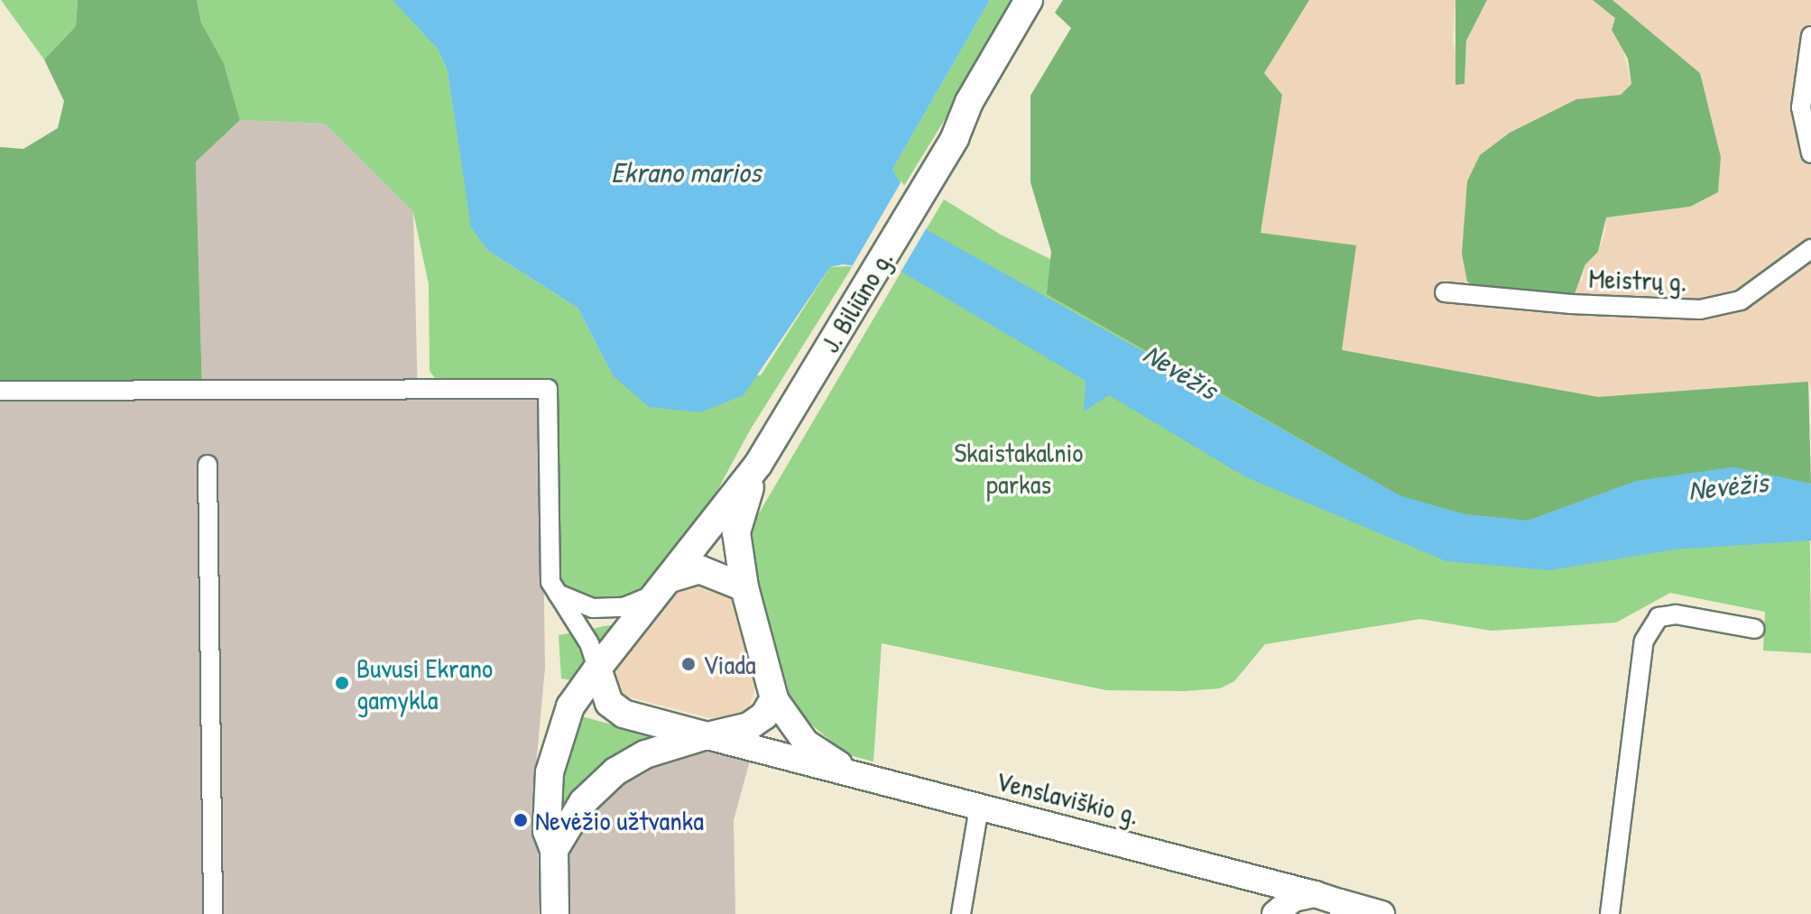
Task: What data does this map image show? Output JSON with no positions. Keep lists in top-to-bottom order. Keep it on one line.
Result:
{"streets":{"main road":["J. Biliūno g.","Venslaviškio g."],"street":["Meistrų g."]},"crossings":[["J. Biliūno g.","Venslaviškio g."]],"water":["Ekrano marios","Nevėžis"],"parks":["Skaistakalnio parkas"],"places":["Viada","Buvusi Ekrano gamykla","Nevėžio užtvanka"]}
